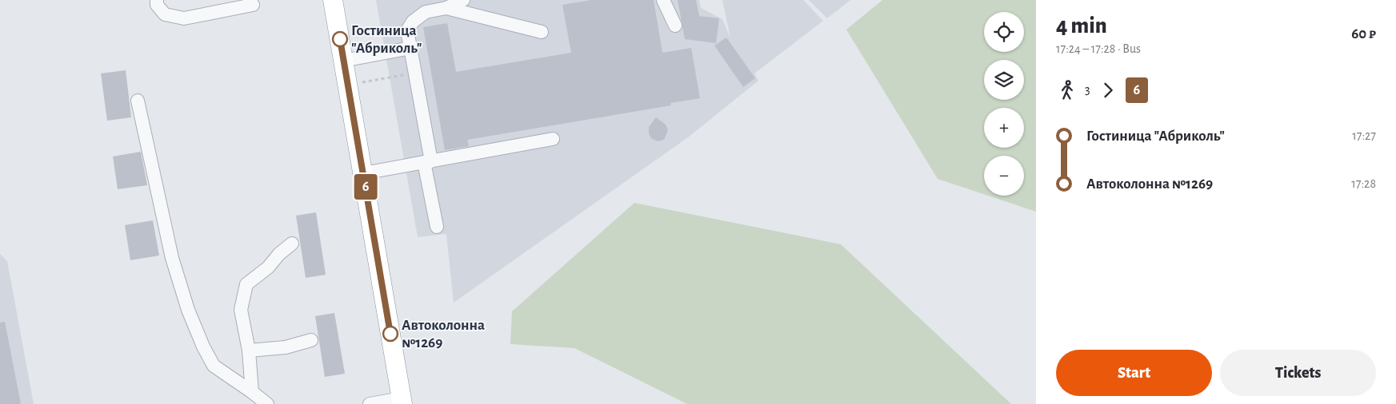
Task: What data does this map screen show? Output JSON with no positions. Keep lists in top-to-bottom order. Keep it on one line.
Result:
{"places":["Гостиница \"Абриколь\"","Автоколонна №1269"],"lines":["bus line 6"],"page":{"on_map":"6","heading":["4 min","17:24 – 17:28 · Bus","60 ₽"],"map_buttons":["+","−"],"legs":["3","6"],"list":[{"name":"Гостиница \"Абриколь\"","value":"17:27"},{"name":"Автоколонна №1269","value":"17:28"}],"buttons":["Start","Tickets"]}}
